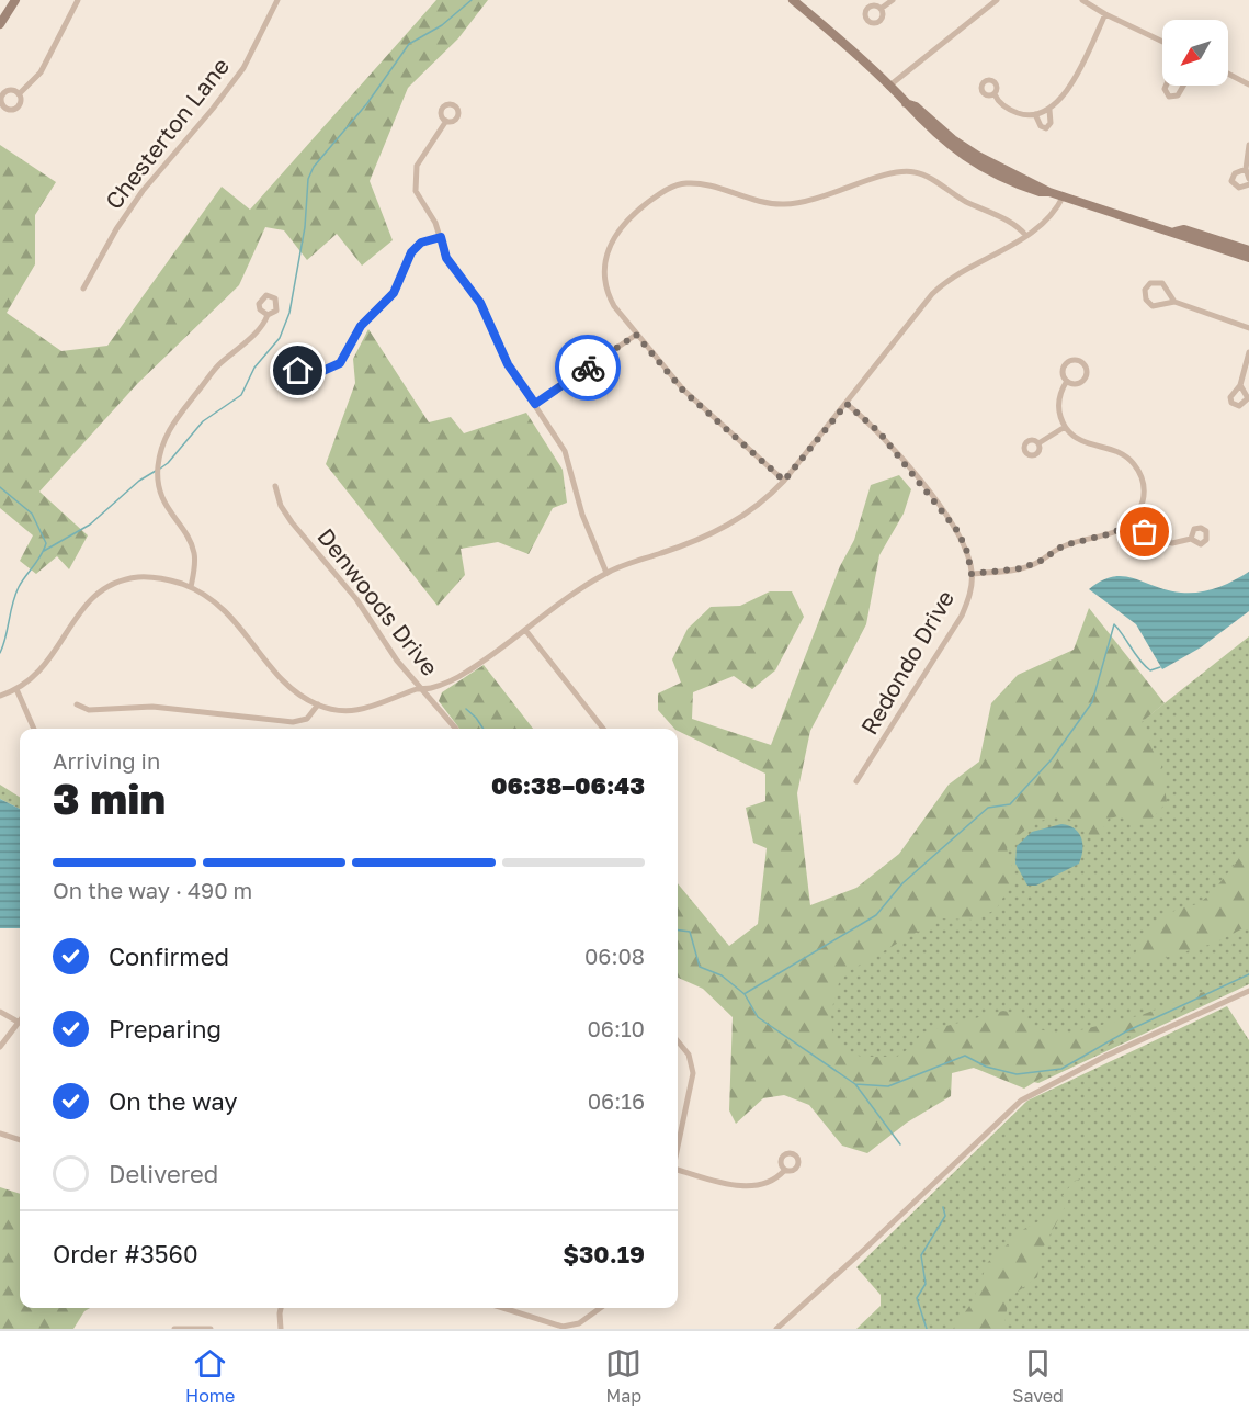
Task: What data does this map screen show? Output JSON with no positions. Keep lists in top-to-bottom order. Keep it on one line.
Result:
{"streets":{"street":["Chesterton Lane","Denwoods Drive","Redondo Drive"]},"north":"bottom left","page":{"heading":["3 min","Arriving in","06:38–06:43"],"panel":["Order #3560","$30.19"],"bar":"On the way · 490 m","list":[["Confirmed","06:08"],["Preparing","06:10"],["On the way","06:16"],"Delivered"],"tabs":["Home","Map","Saved"]}}
